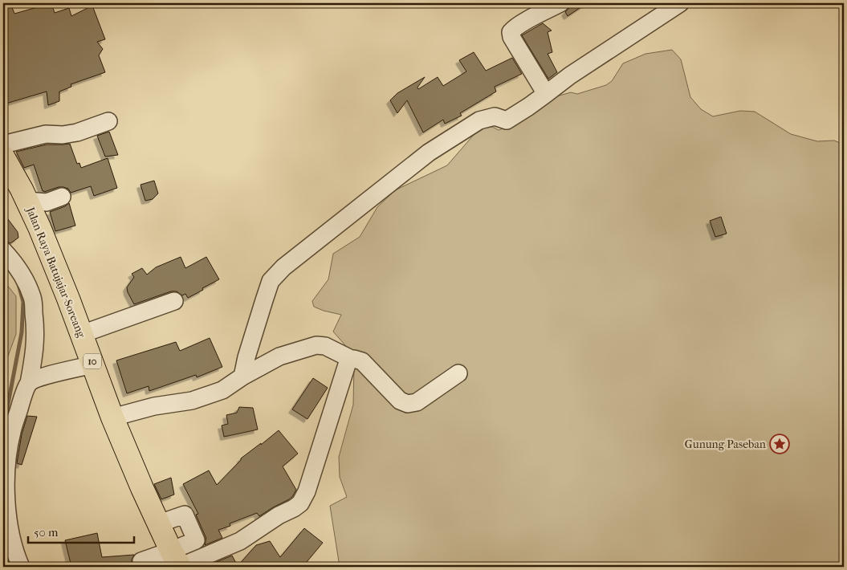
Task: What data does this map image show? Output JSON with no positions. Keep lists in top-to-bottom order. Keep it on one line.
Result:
{"streets":{"highway":["Jalan Raya Batujajar-Soreang","10"]},"places":{"place":["Gunung Paseban"]},"scale_bar":"50 m"}
